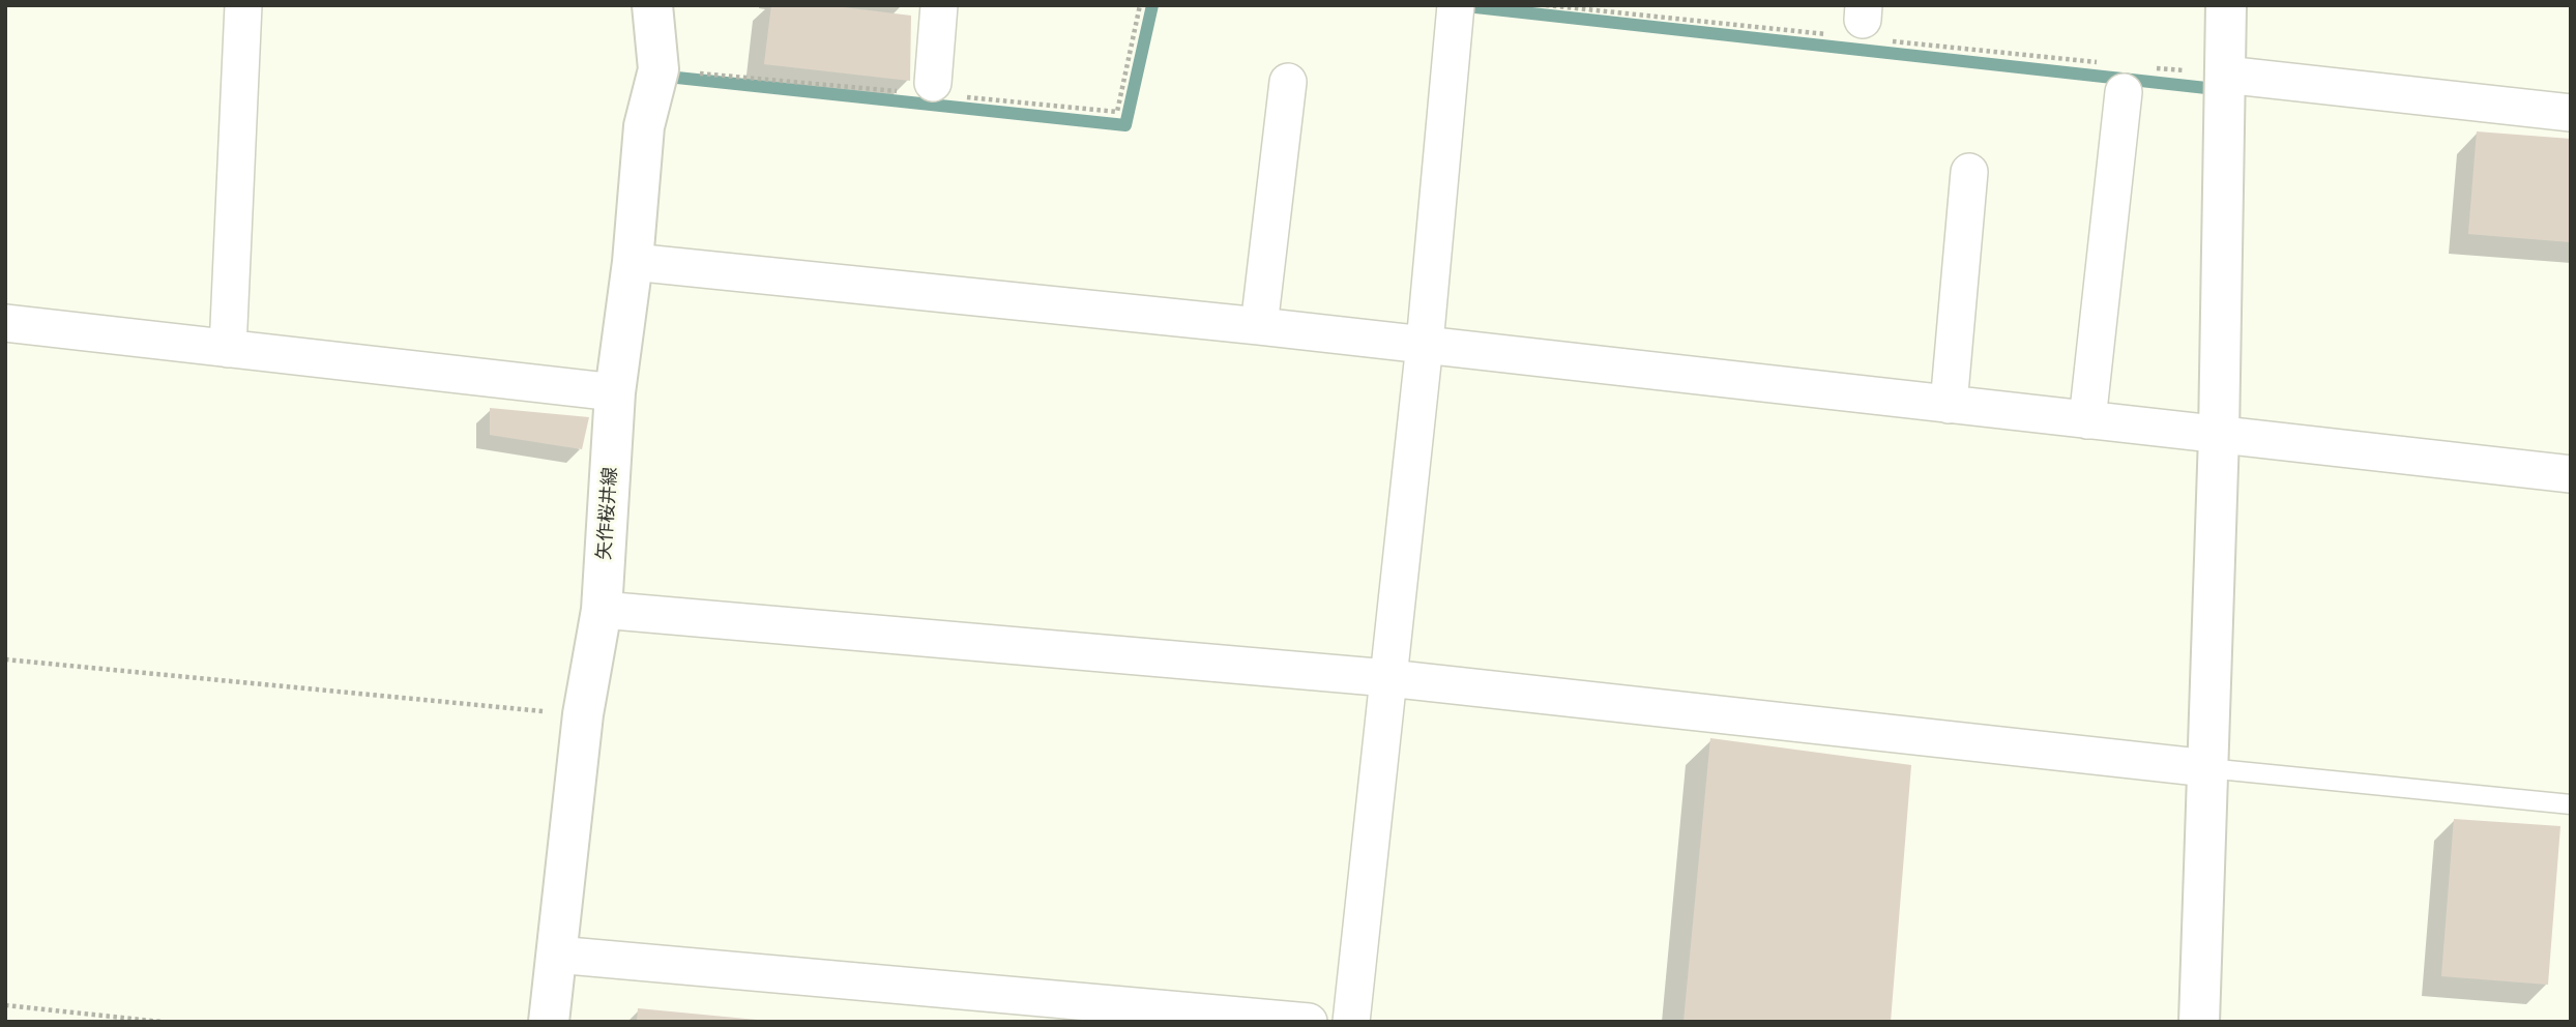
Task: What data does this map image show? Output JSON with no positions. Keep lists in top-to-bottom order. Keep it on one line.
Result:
{"streets":{"street":["矢作桜井線"]}}
